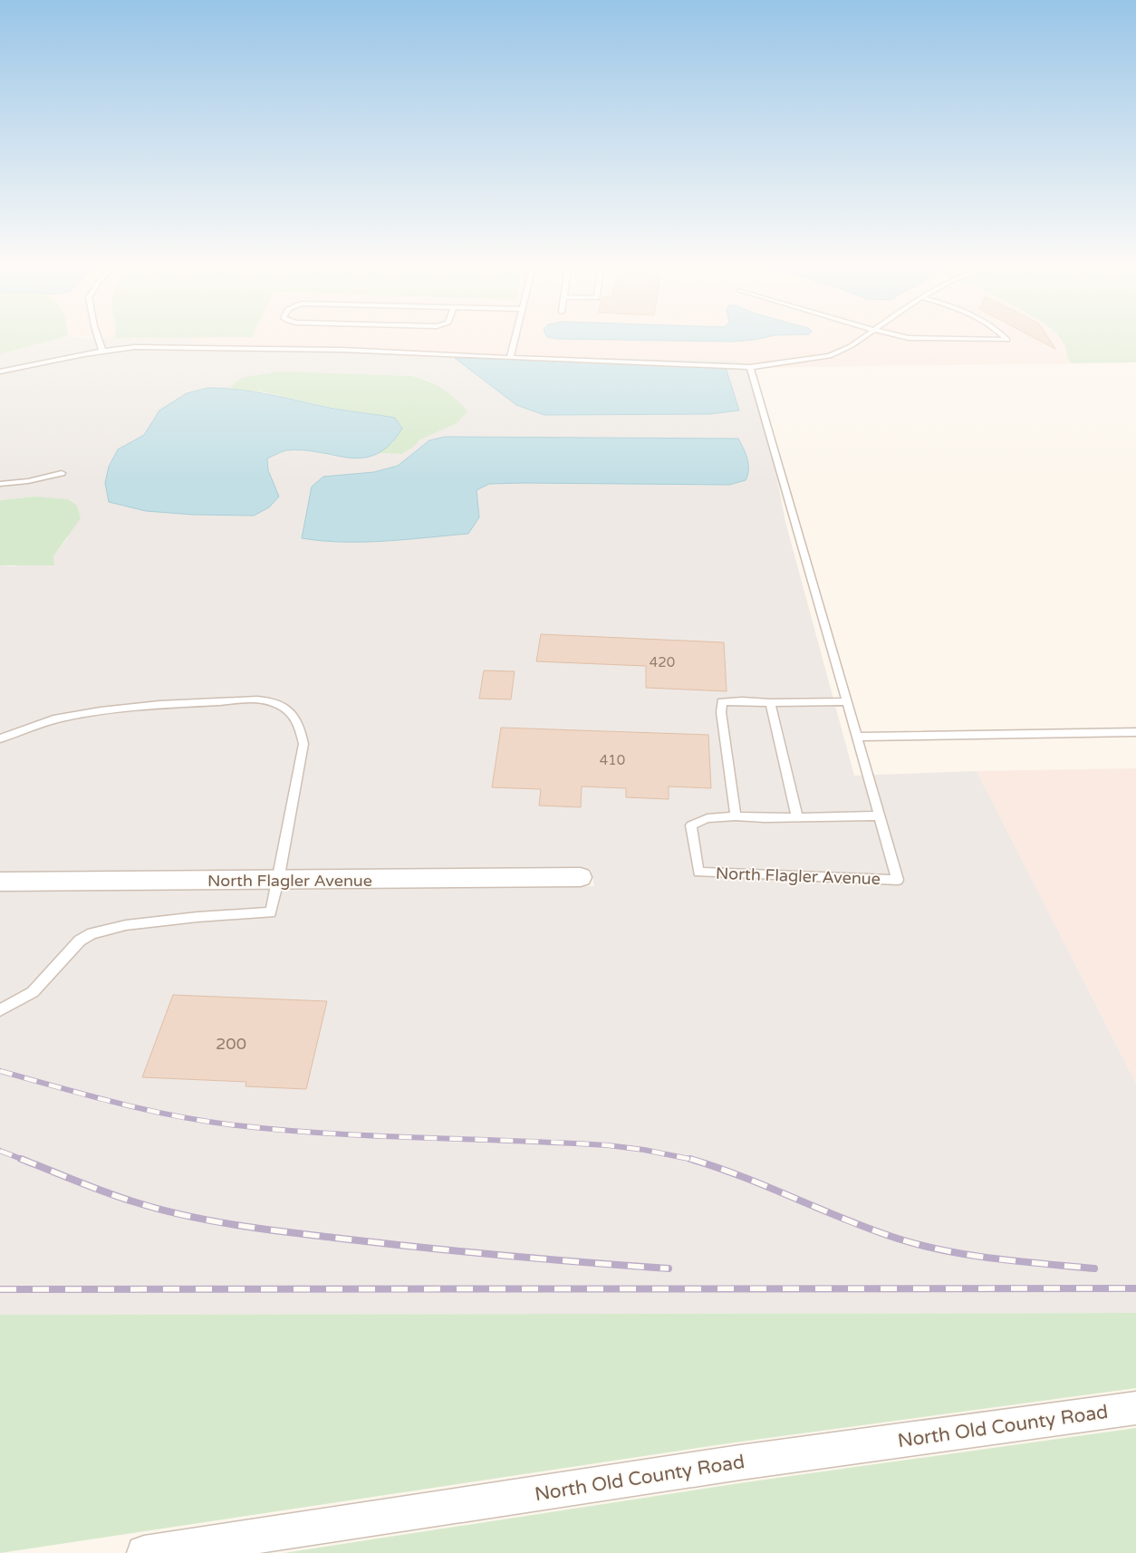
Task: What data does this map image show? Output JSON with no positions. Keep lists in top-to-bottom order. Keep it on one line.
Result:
{"streets":{"street":["North Flagler Avenue","North Old County Road"]},"house_numbers":["420","410","200"]}
